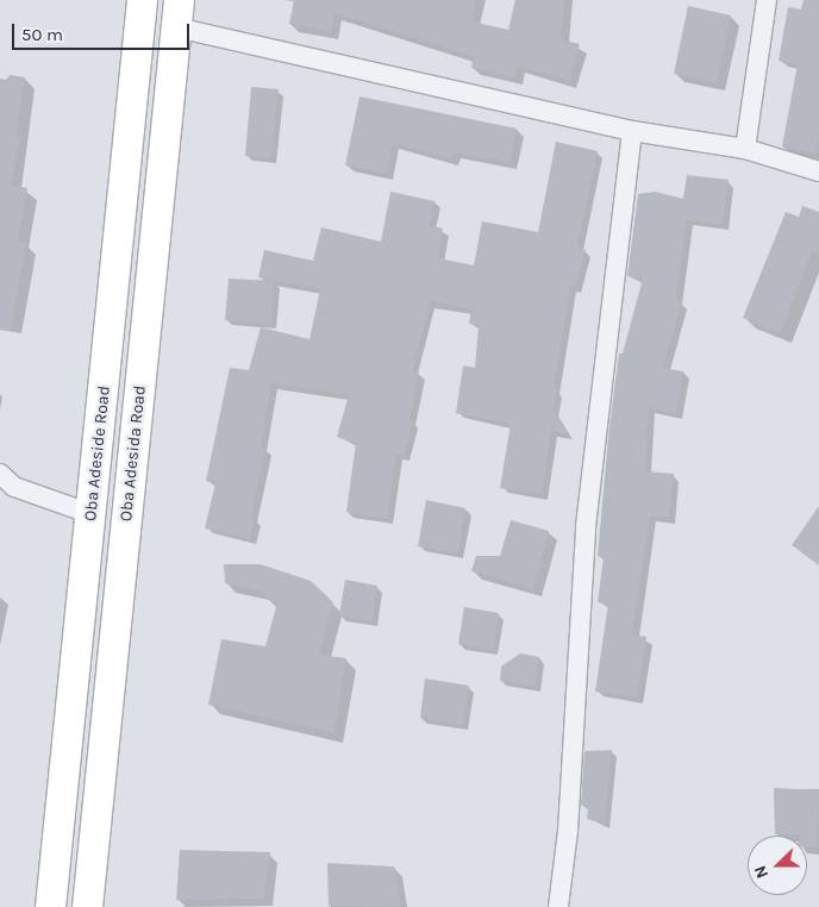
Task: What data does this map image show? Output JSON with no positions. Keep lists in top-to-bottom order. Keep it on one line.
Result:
{"streets":{"main road":["Oba Adeside Road","Oba Adesida Road"]},"scale_bar":"50 m","north":"left"}
